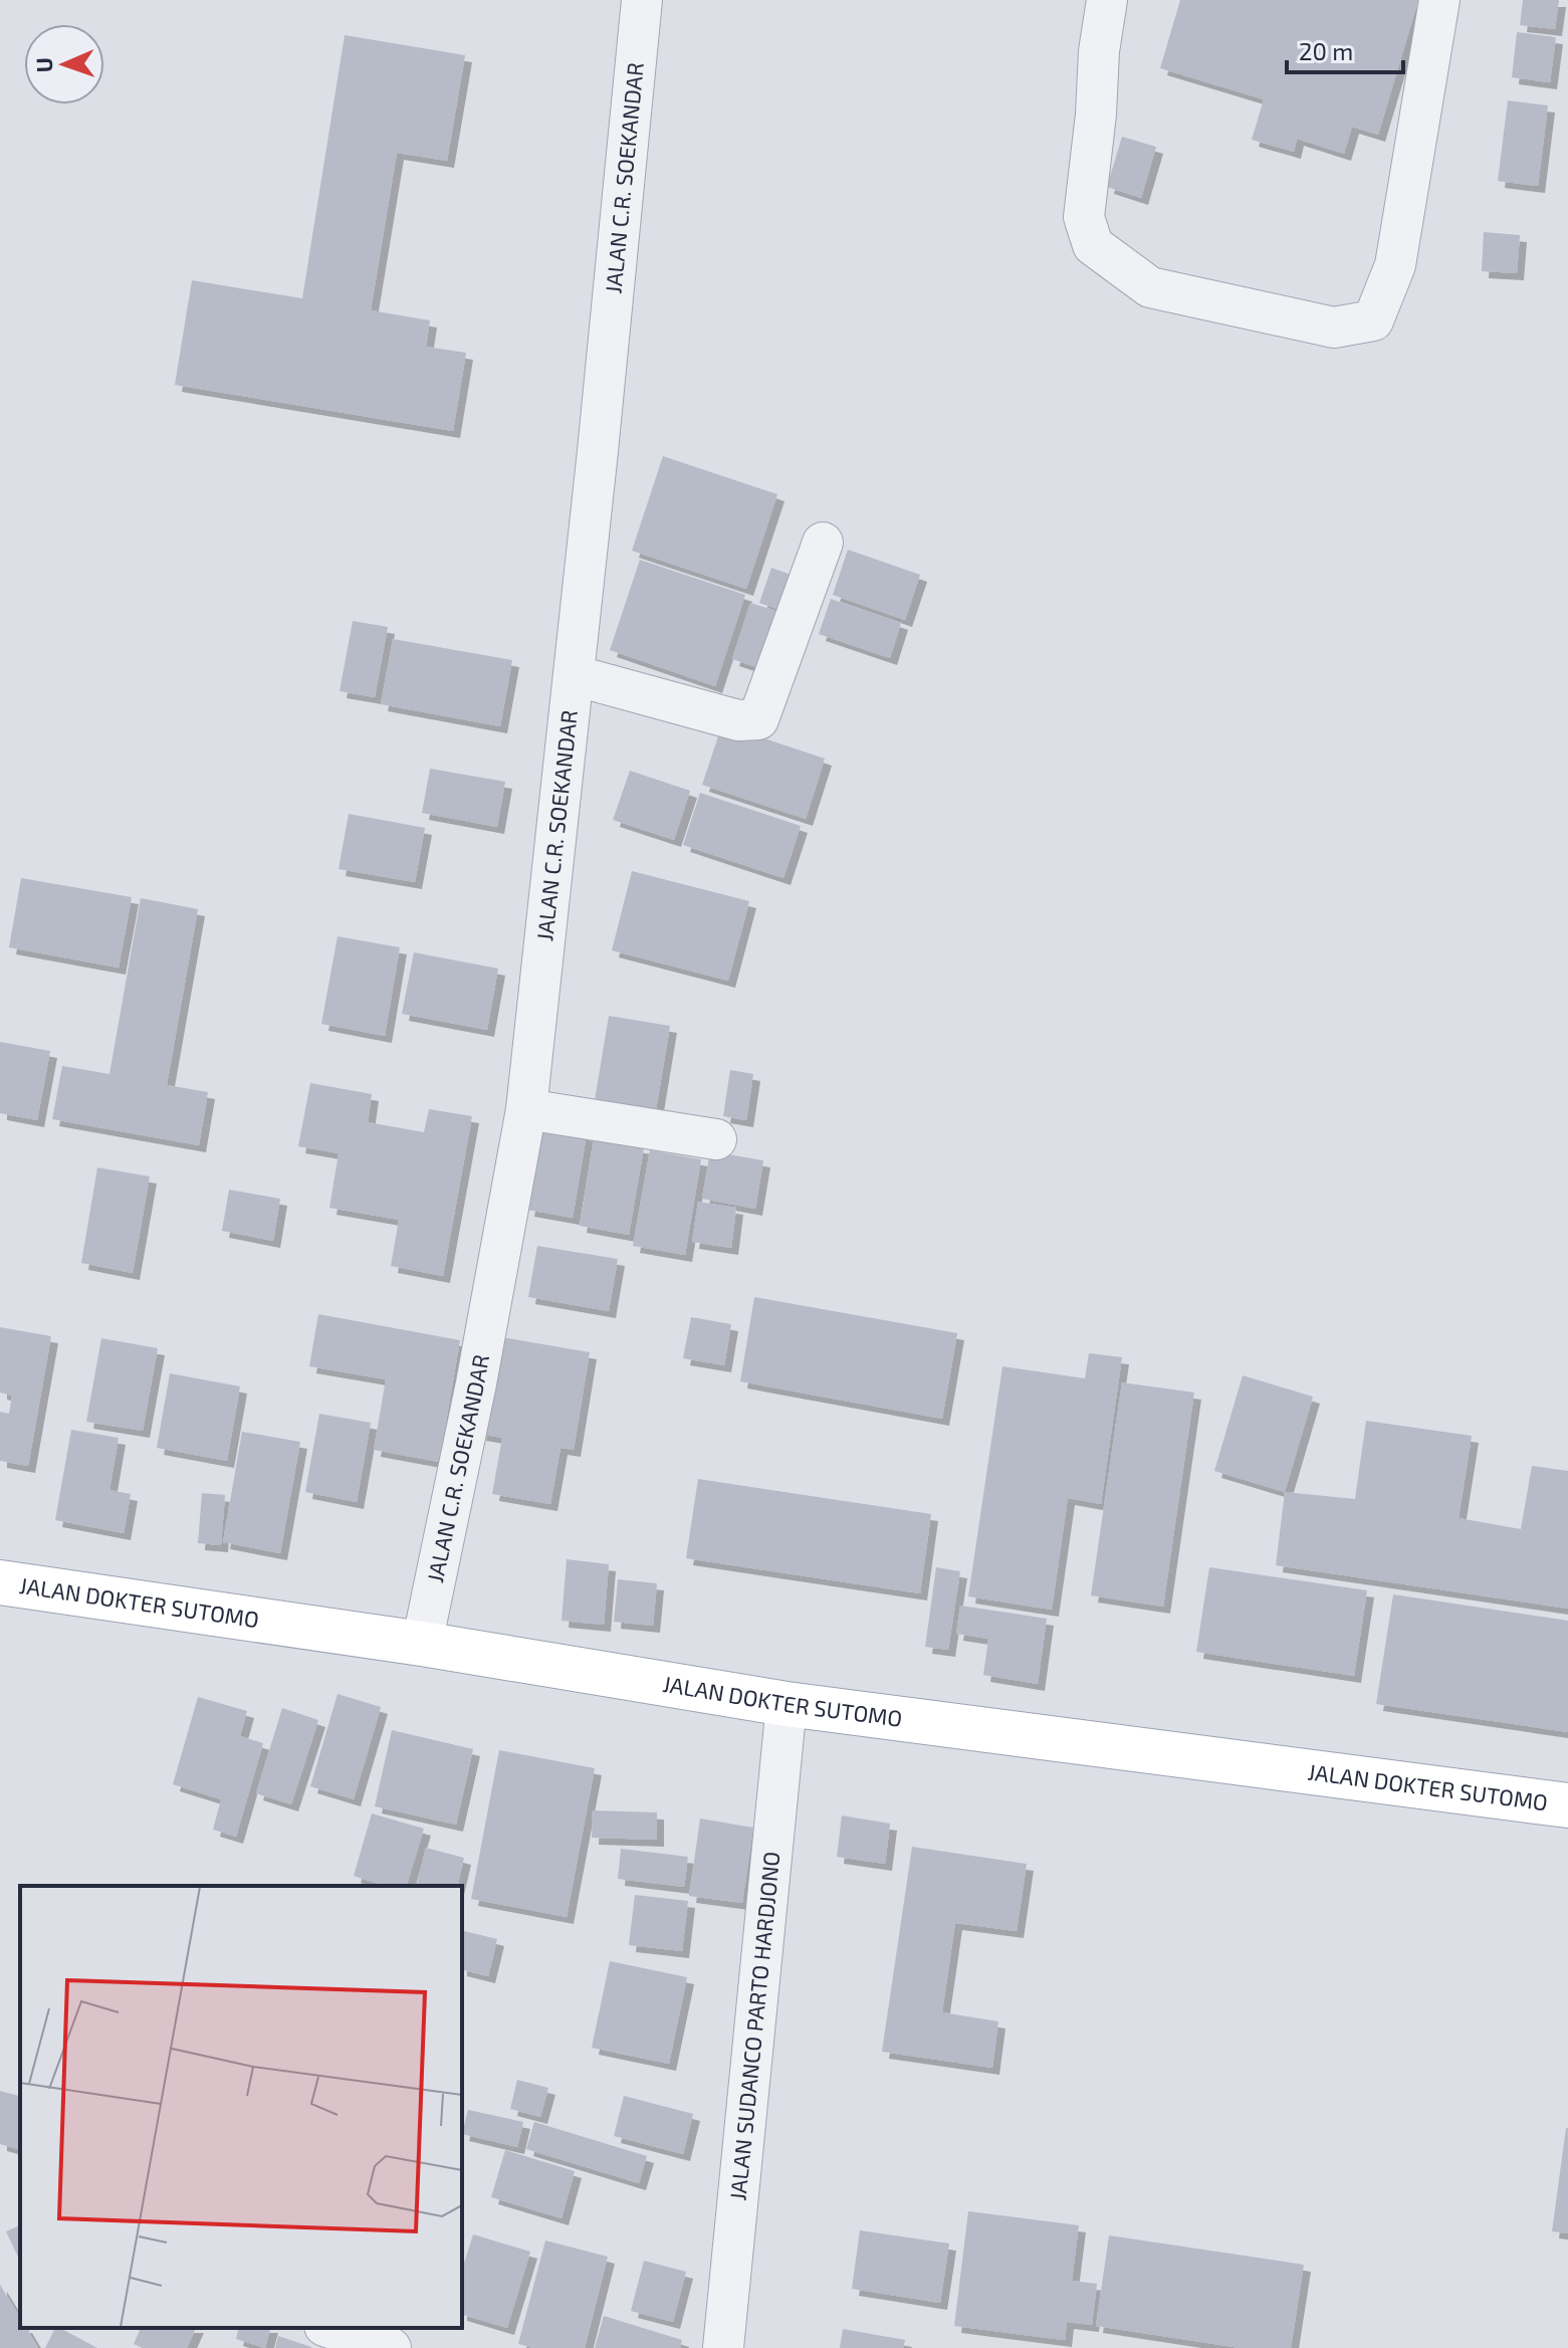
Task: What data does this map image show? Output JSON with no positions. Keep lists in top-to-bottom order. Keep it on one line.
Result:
{"streets":{"main road":["JALAN DOKTER SUTOMO"],"street":["JALAN C.R. SOEKANDAR","JALAN SUDANCO PARTO HARDJONO"]},"crossings":[["JALAN C.R. SOEKANDAR","JALAN DOKTER SUTOMO"],["JALAN DOKTER SUTOMO","JALAN SUDANCO PARTO HARDJONO"]],"scale_bar":"20 m","north":"left"}
